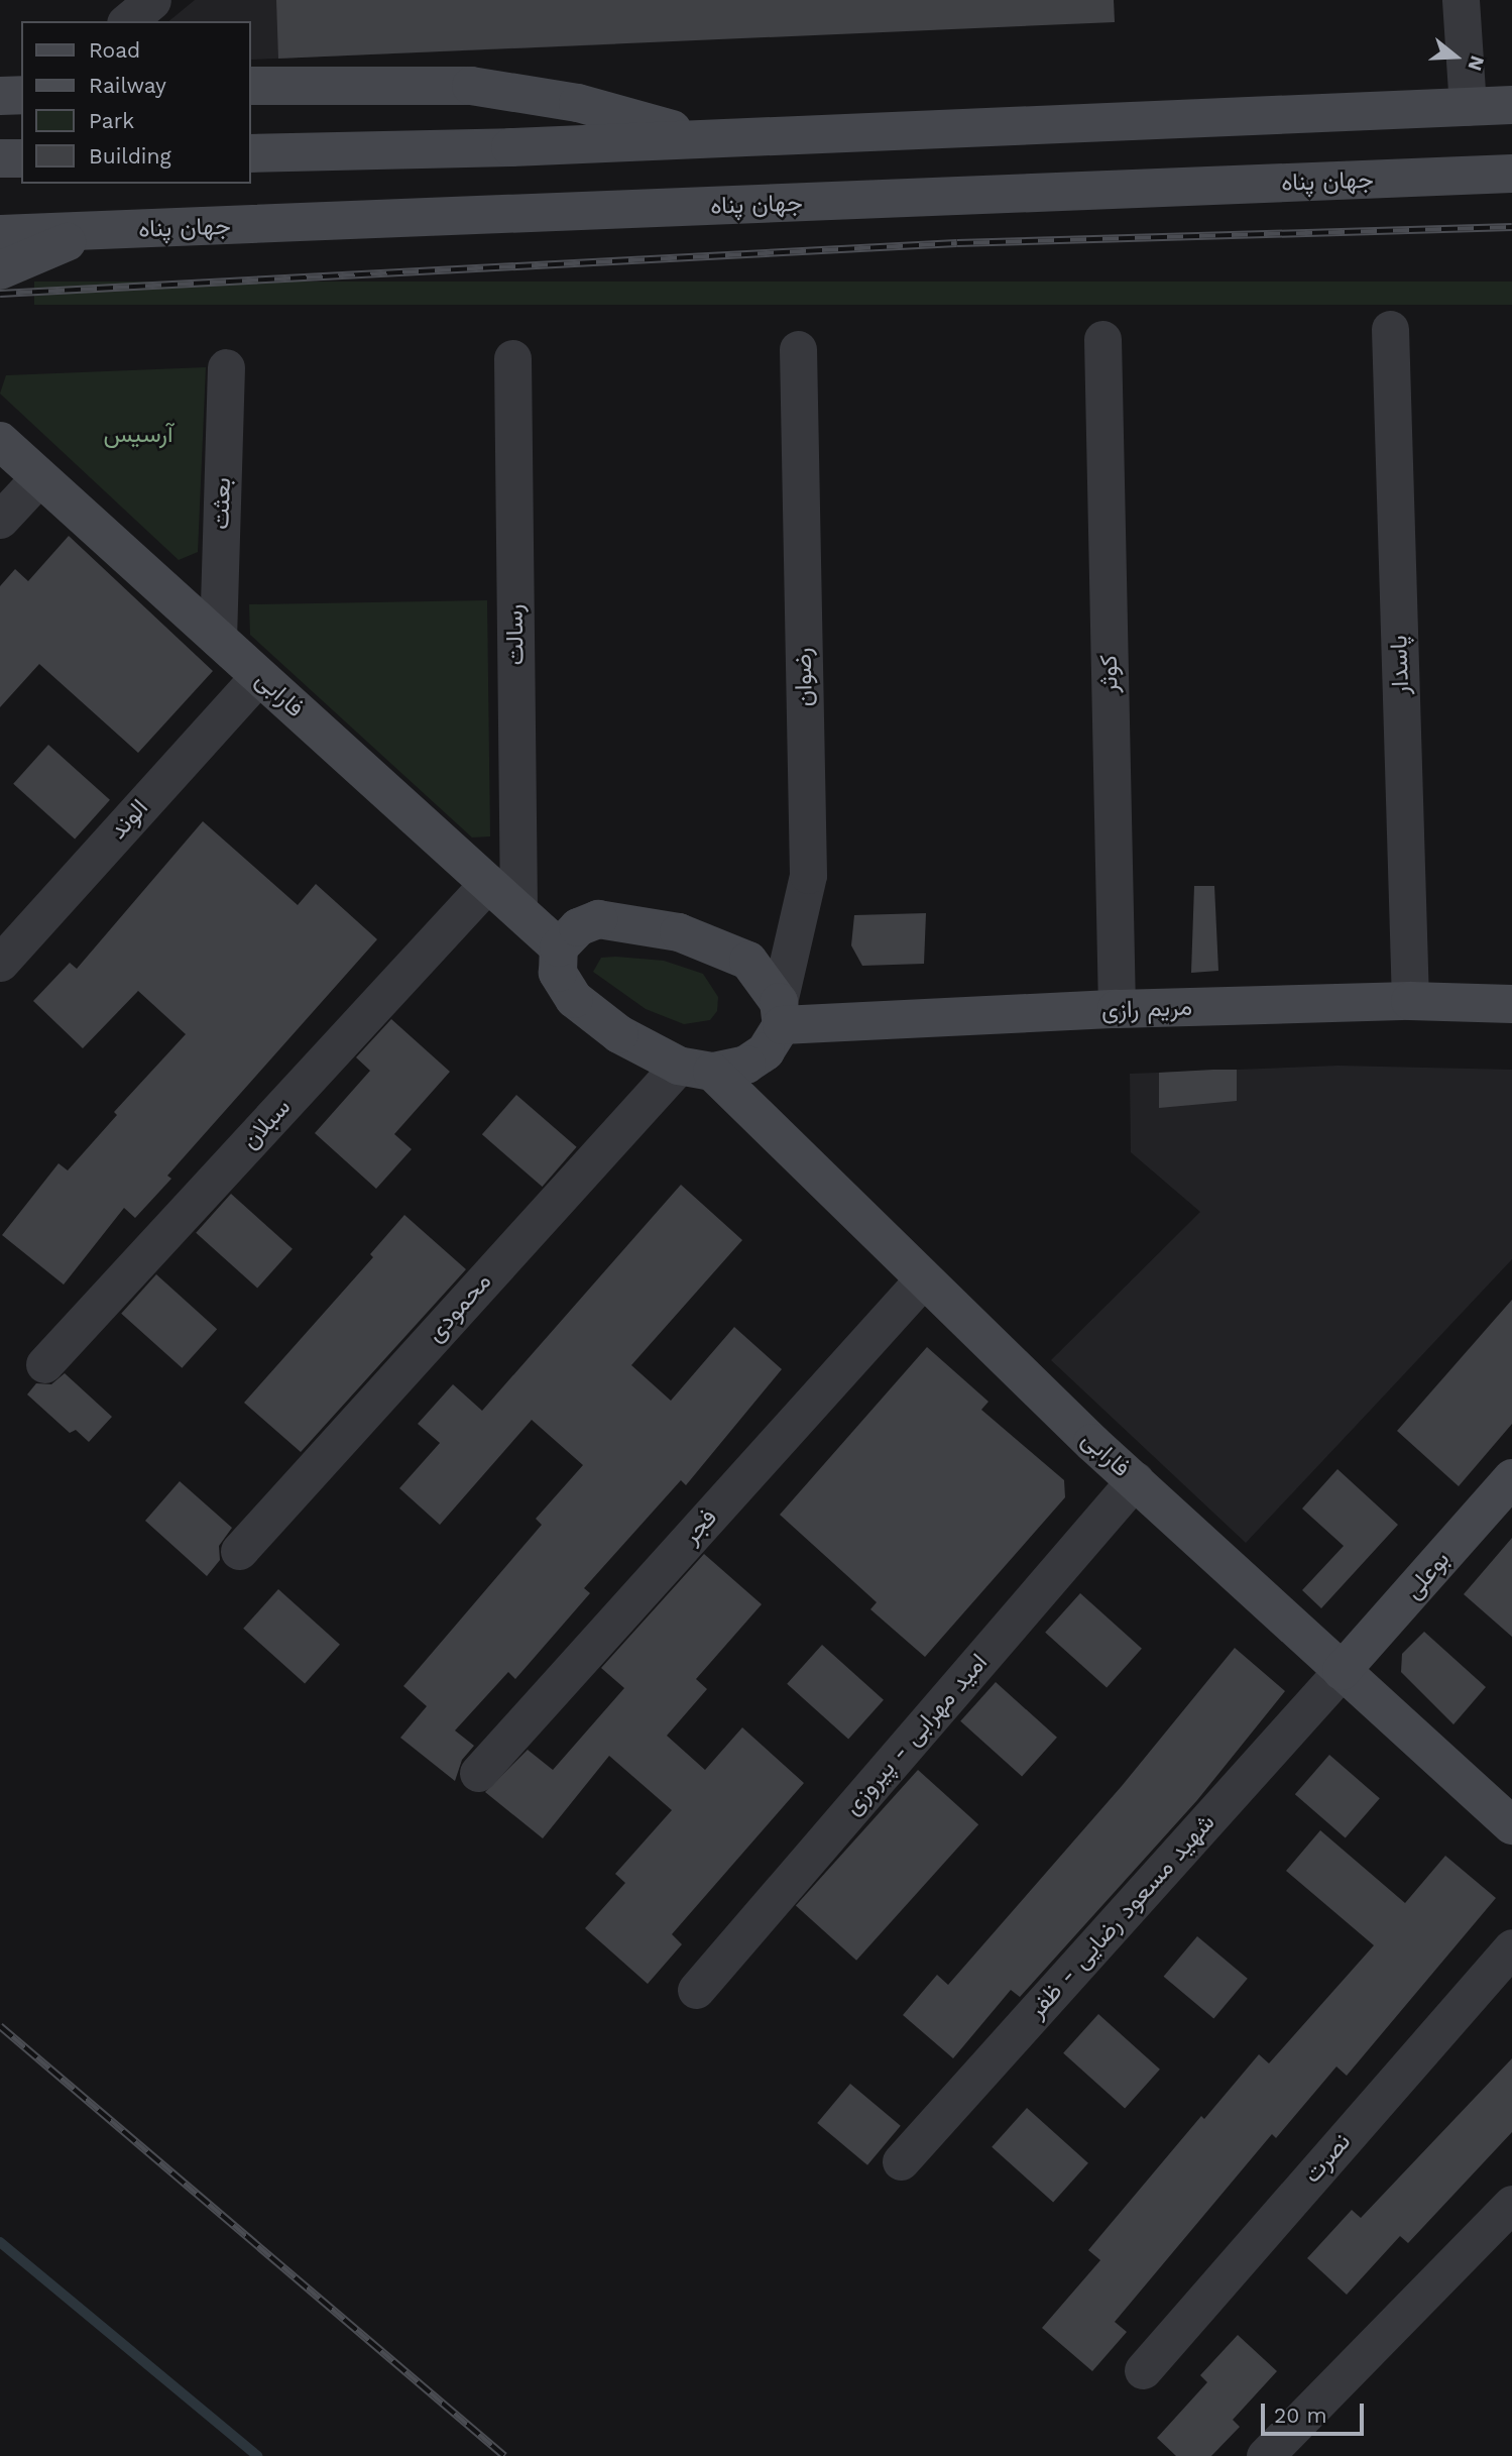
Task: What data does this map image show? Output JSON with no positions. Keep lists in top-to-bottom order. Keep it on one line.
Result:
{"streets":{"street":["جهان پناه","بعثت","رسالت","پاسدار","کوثر","رضوان","فارابی","الوند","مریم رازی","سبلان","محمودی","فجر","بوعلی","امید مهرابی - پیروزی","شهید مسعود رضایی - ظفر","نصرت"]},"crossings":[["بعثت","فارابی"],["رسالت","فارابی"],["پاسدار","مریم رازی"],["کوثر","مریم رازی"],["رضوان","مریم رازی"],["فارابی","الوند"],["فارابی","سبلان"],["فارابی","محمودی"],["فارابی","فجر"],["فارابی","بوعلی"],["فارابی","امید مهرابی - پیروزی"],["فارابی","شهید مسعود رضایی - ظفر"],["بوعلی","شهید مسعود رضایی - ظفر"]],"parks":["آرسیس"],"legend":["Road","Railway","Park","Building"],"scale_bar":"20 m","north":"right"}
